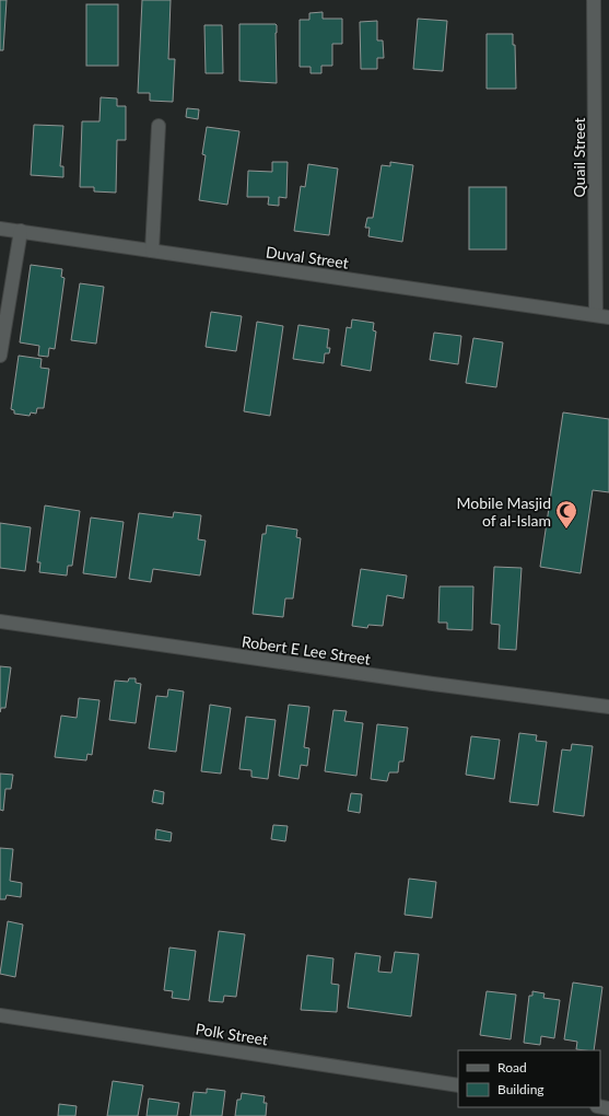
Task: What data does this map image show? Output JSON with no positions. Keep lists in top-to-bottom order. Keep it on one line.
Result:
{"streets":{"street":["Quail Street","Duval Street","Robert E Lee Street","Polk Street"]},"crossings":[["Quail Street","Duval Street"]],"places":{"mosque":["Mobile Masjid of al-Islam"]},"legend":["Road","Building"]}
